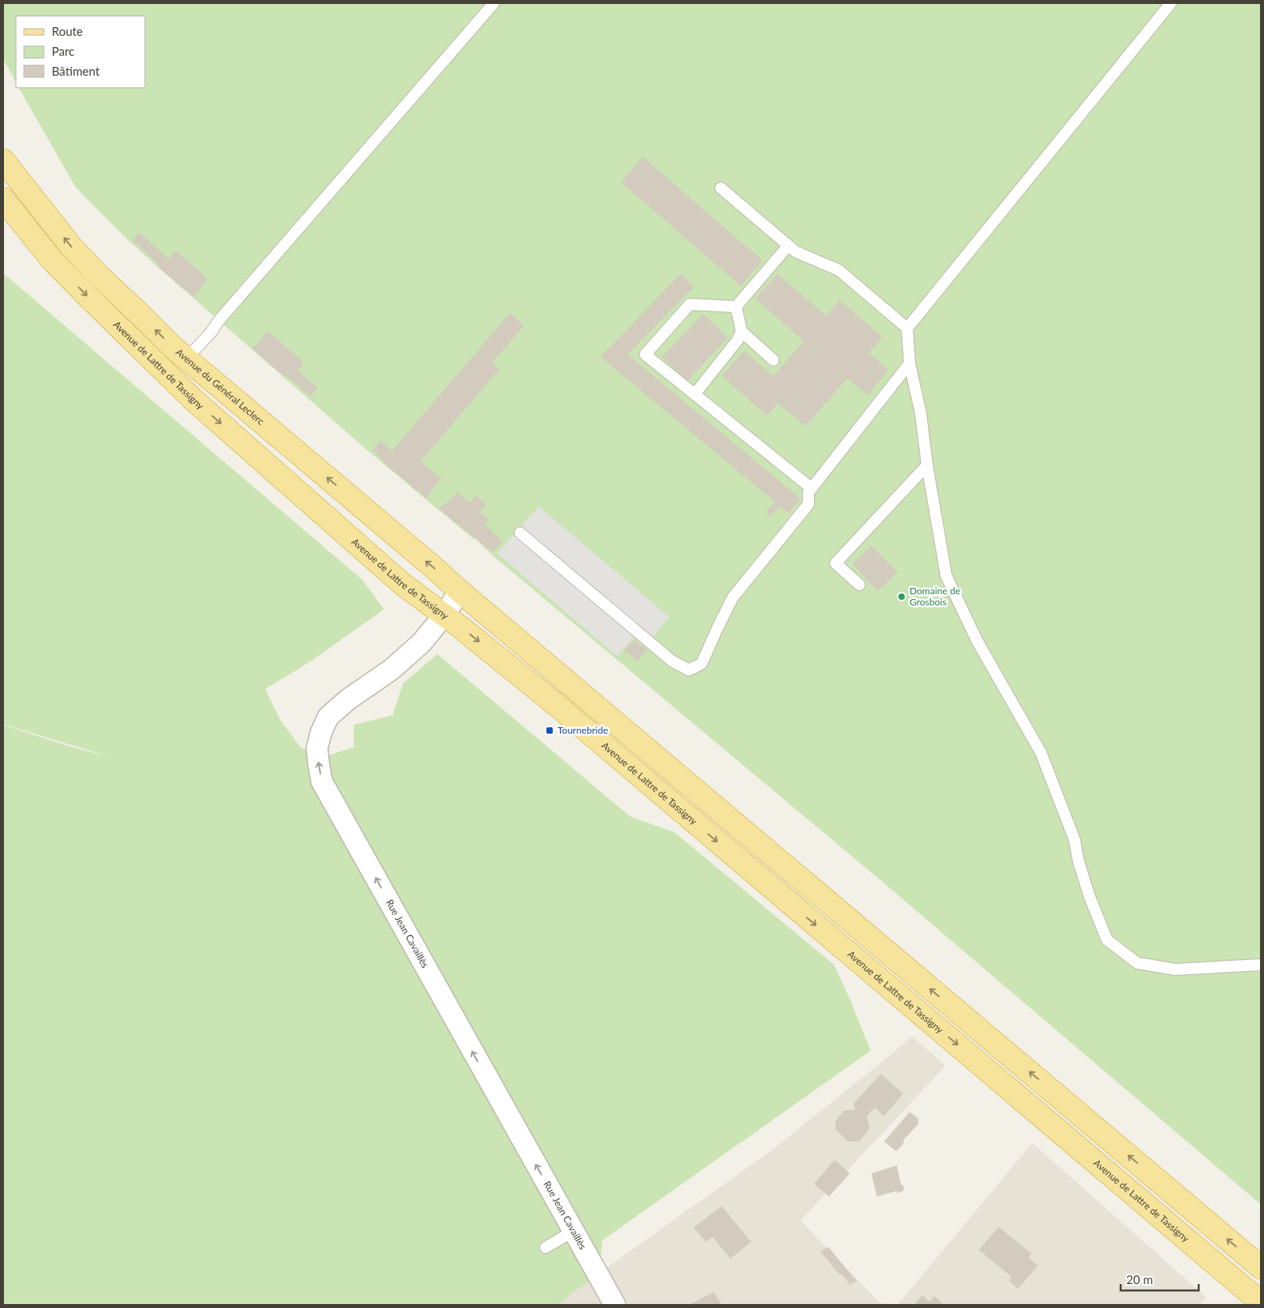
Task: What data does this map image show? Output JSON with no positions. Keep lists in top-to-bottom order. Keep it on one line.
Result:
{"streets":{"main road":["Avenue de Lattre de Tassigny","Avenue du Général Leclerc"],"street":["Rue Jean Cavaillès"]},"crossings":[["Avenue de Lattre de Tassigny","Rue Jean Cavaillès"],["Avenue du Général Leclerc","Rue Jean Cavaillès"]],"one_way":["Avenue de Lattre de Tassigny","Avenue du Général Leclerc","Rue Jean Cavaillès"],"places":{"other":["Domaine de Grosbois"],"transit":["Tournebride"]},"legend":["Route","Parc","Bâtiment"],"scale_bar":"20 m"}
